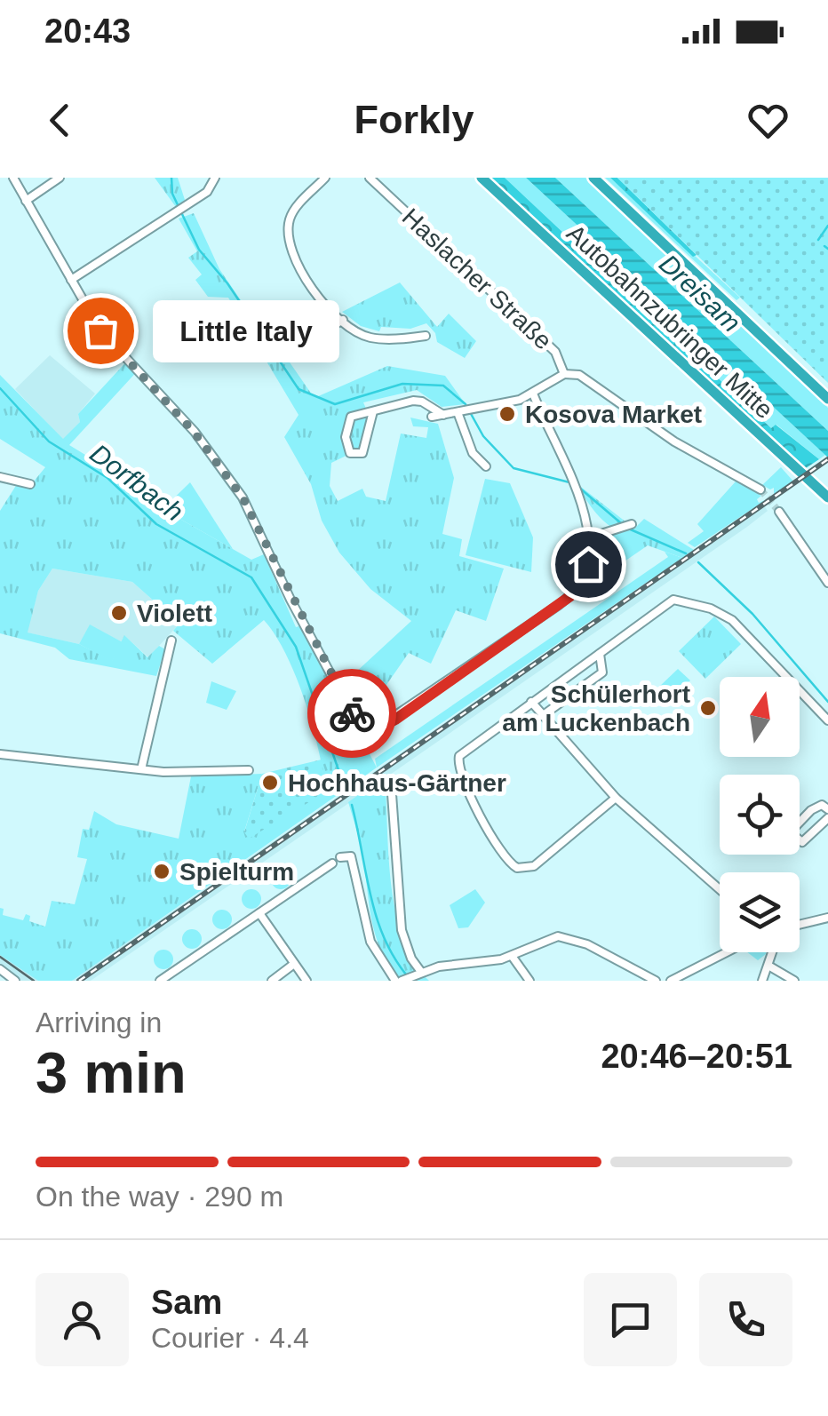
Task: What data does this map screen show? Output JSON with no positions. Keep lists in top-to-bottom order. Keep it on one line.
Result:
{"streets":{"highway":["Autobahnzubringer Mitte"],"street":["Haslacher Straße"]},"water":["Dreisam","Dorfbach"],"places":["Little Italy","Kosova Market","Violett","Schülerhort am Luckenbach","Hochhaus-Gärtner","Spielturm"],"north":"top","page":{"status":"20:43","header":"Forkly","bubble":"Little Italy","heading":["3 min","Arriving in","20:46–20:51"],"panel":["Sam","Courier · 4.4"],"bar":"On the way · 290 m"}}
